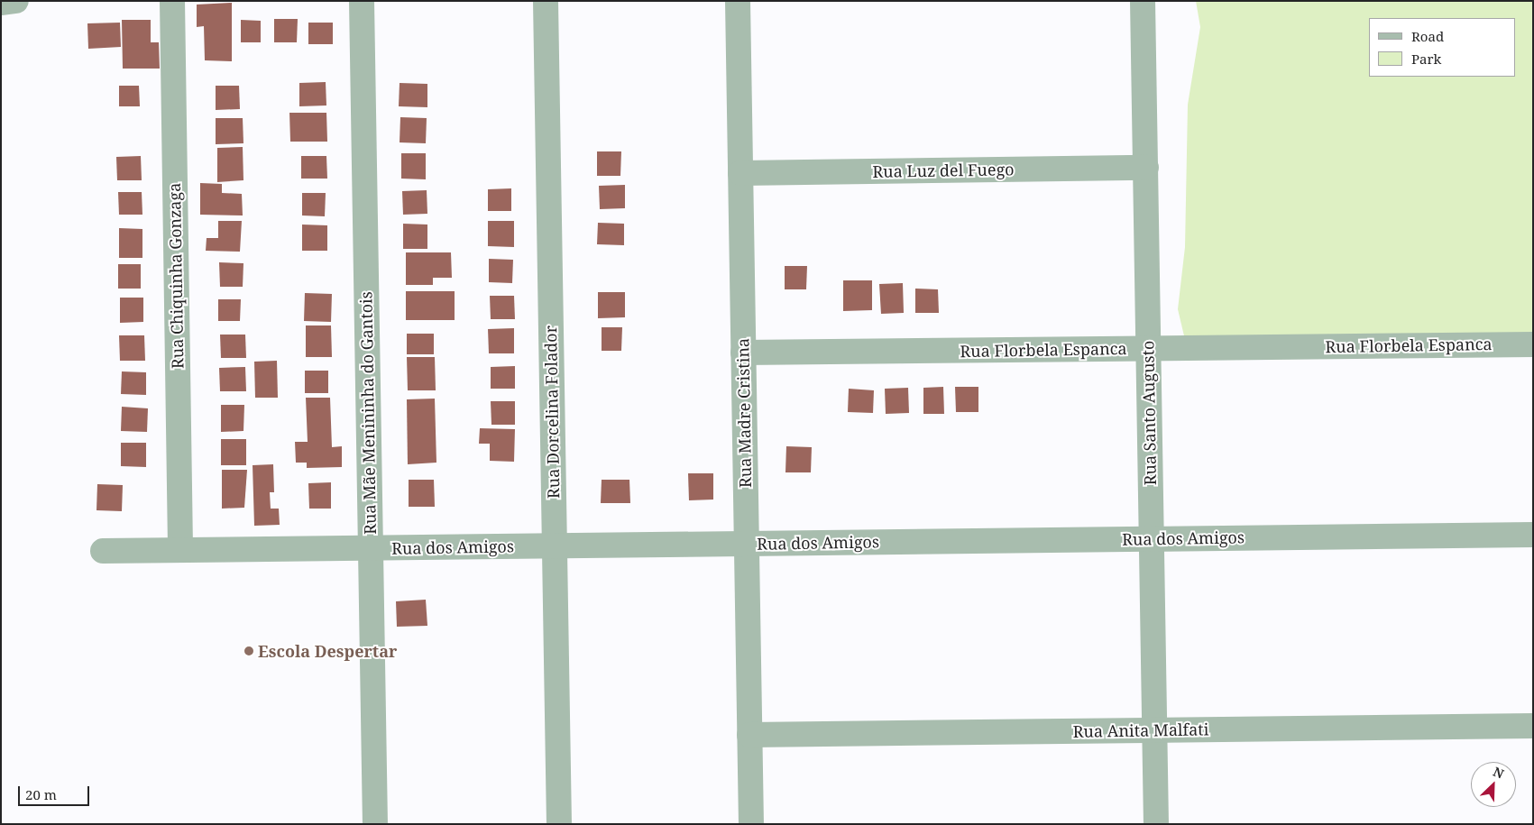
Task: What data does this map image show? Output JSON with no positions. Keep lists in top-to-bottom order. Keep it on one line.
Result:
{"streets":{"street":["Rua Luz del Fuego","Rua Chiquinha Gonzaga","Rua Florbela Espanca","Rua Dorcelina Folador","Rua Mãe Menininha do Gantois","Rua Madre Cristina","Rua Santo Augusto","Rua dos Amigos","Rua Anita Malfati"]},"crossings":[["Rua Luz del Fuego","Rua Madre Cristina"],["Rua Luz del Fuego","Rua Santo Augusto"],["Rua Chiquinha Gonzaga","Rua dos Amigos"],["Rua Florbela Espanca","Rua Madre Cristina"],["Rua Florbela Espanca","Rua Santo Augusto"],["Rua Dorcelina Folador","Rua dos Amigos"],["Rua Mãe Menininha do Gantois","Rua dos Amigos"],["Rua Madre Cristina","Rua dos Amigos"],["Rua Madre Cristina","Rua Anita Malfati"],["Rua Santo Augusto","Rua dos Amigos"],["Rua Santo Augusto","Rua Anita Malfati"]],"places":["Escola Despertar"],"legend":["Road","Park"],"scale_bar":"20 m","north":"top right"}
